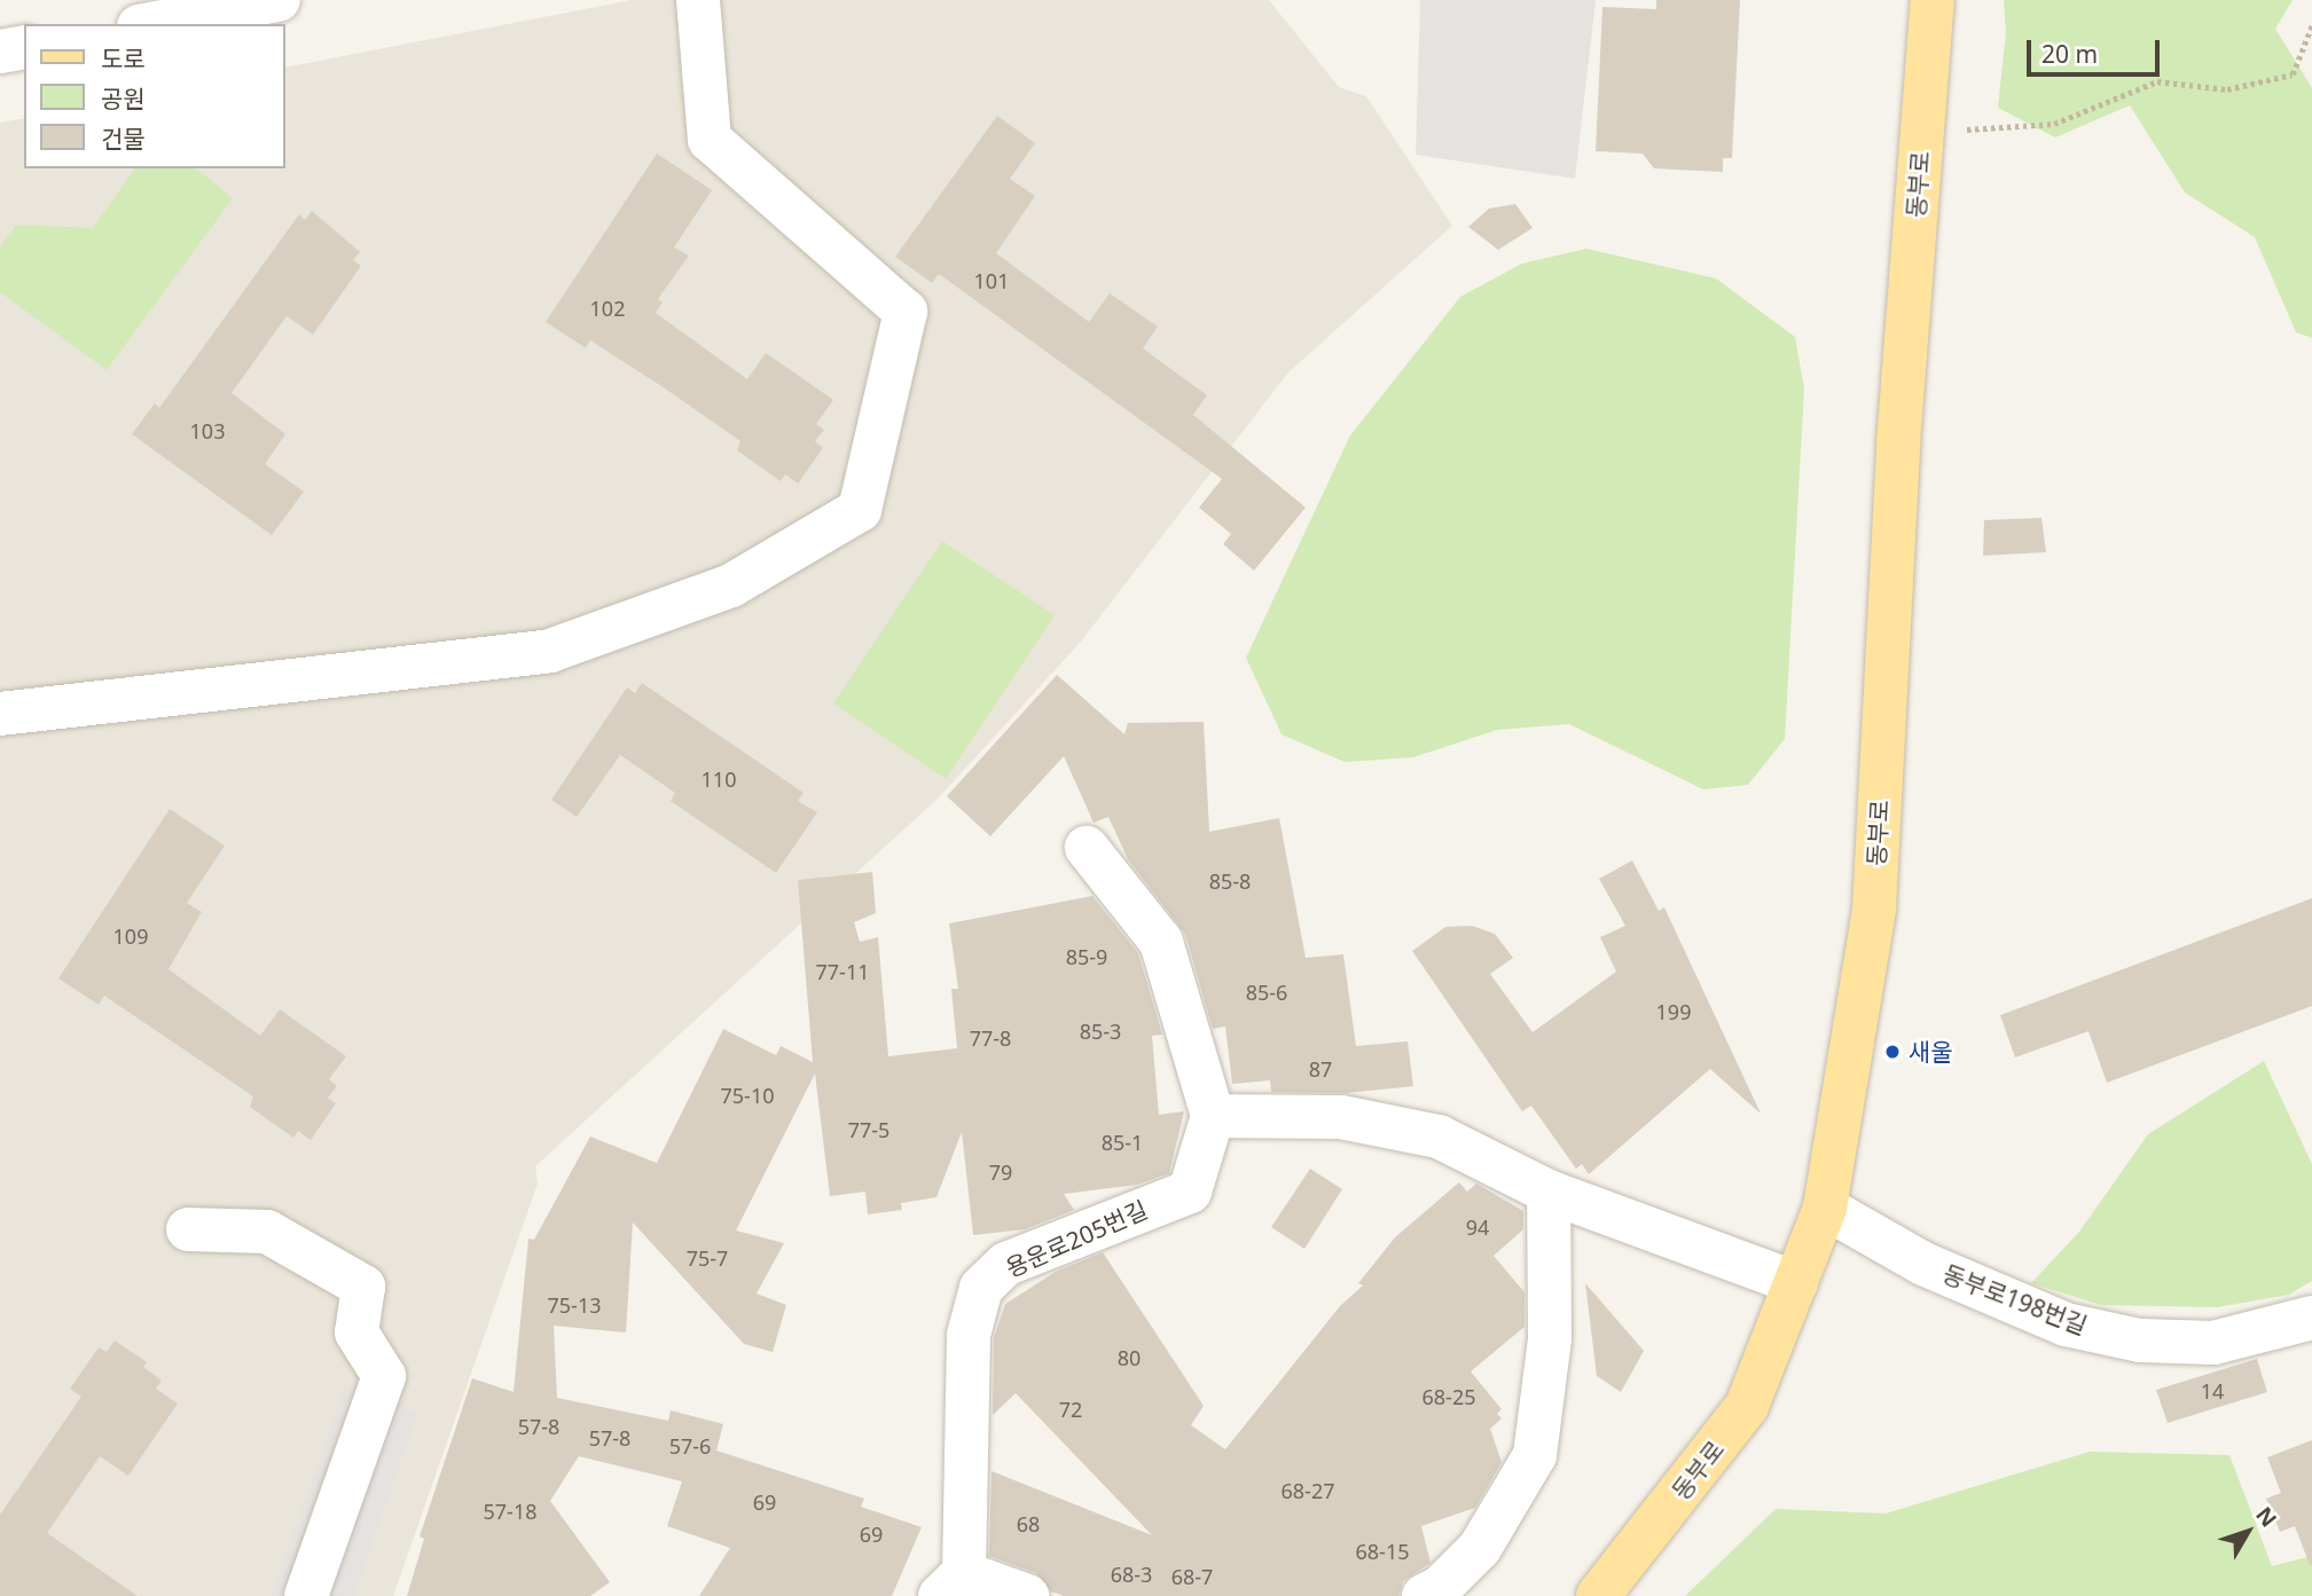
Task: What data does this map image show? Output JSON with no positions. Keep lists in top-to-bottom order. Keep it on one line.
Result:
{"streets":{"main road":["동부로"],"street":["용운로205번길","동부로198번길"]},"crossings":[["동부로","동부로198번길"]],"places":["새울"],"house_numbers":["101","102","103","110","85-8","109","85-9","77-11","85-6","199","85-3","77-8","87","75-10","77-5","85-1","79","94","75-7","75-13","80","14","68-25","72","57-8","57-8","57-6","68-27","69","57-18","68","69","68-15","68-3","68-7"],"legend":["도로","공원","건물"],"scale_bar":"20 m","north":"top right"}
